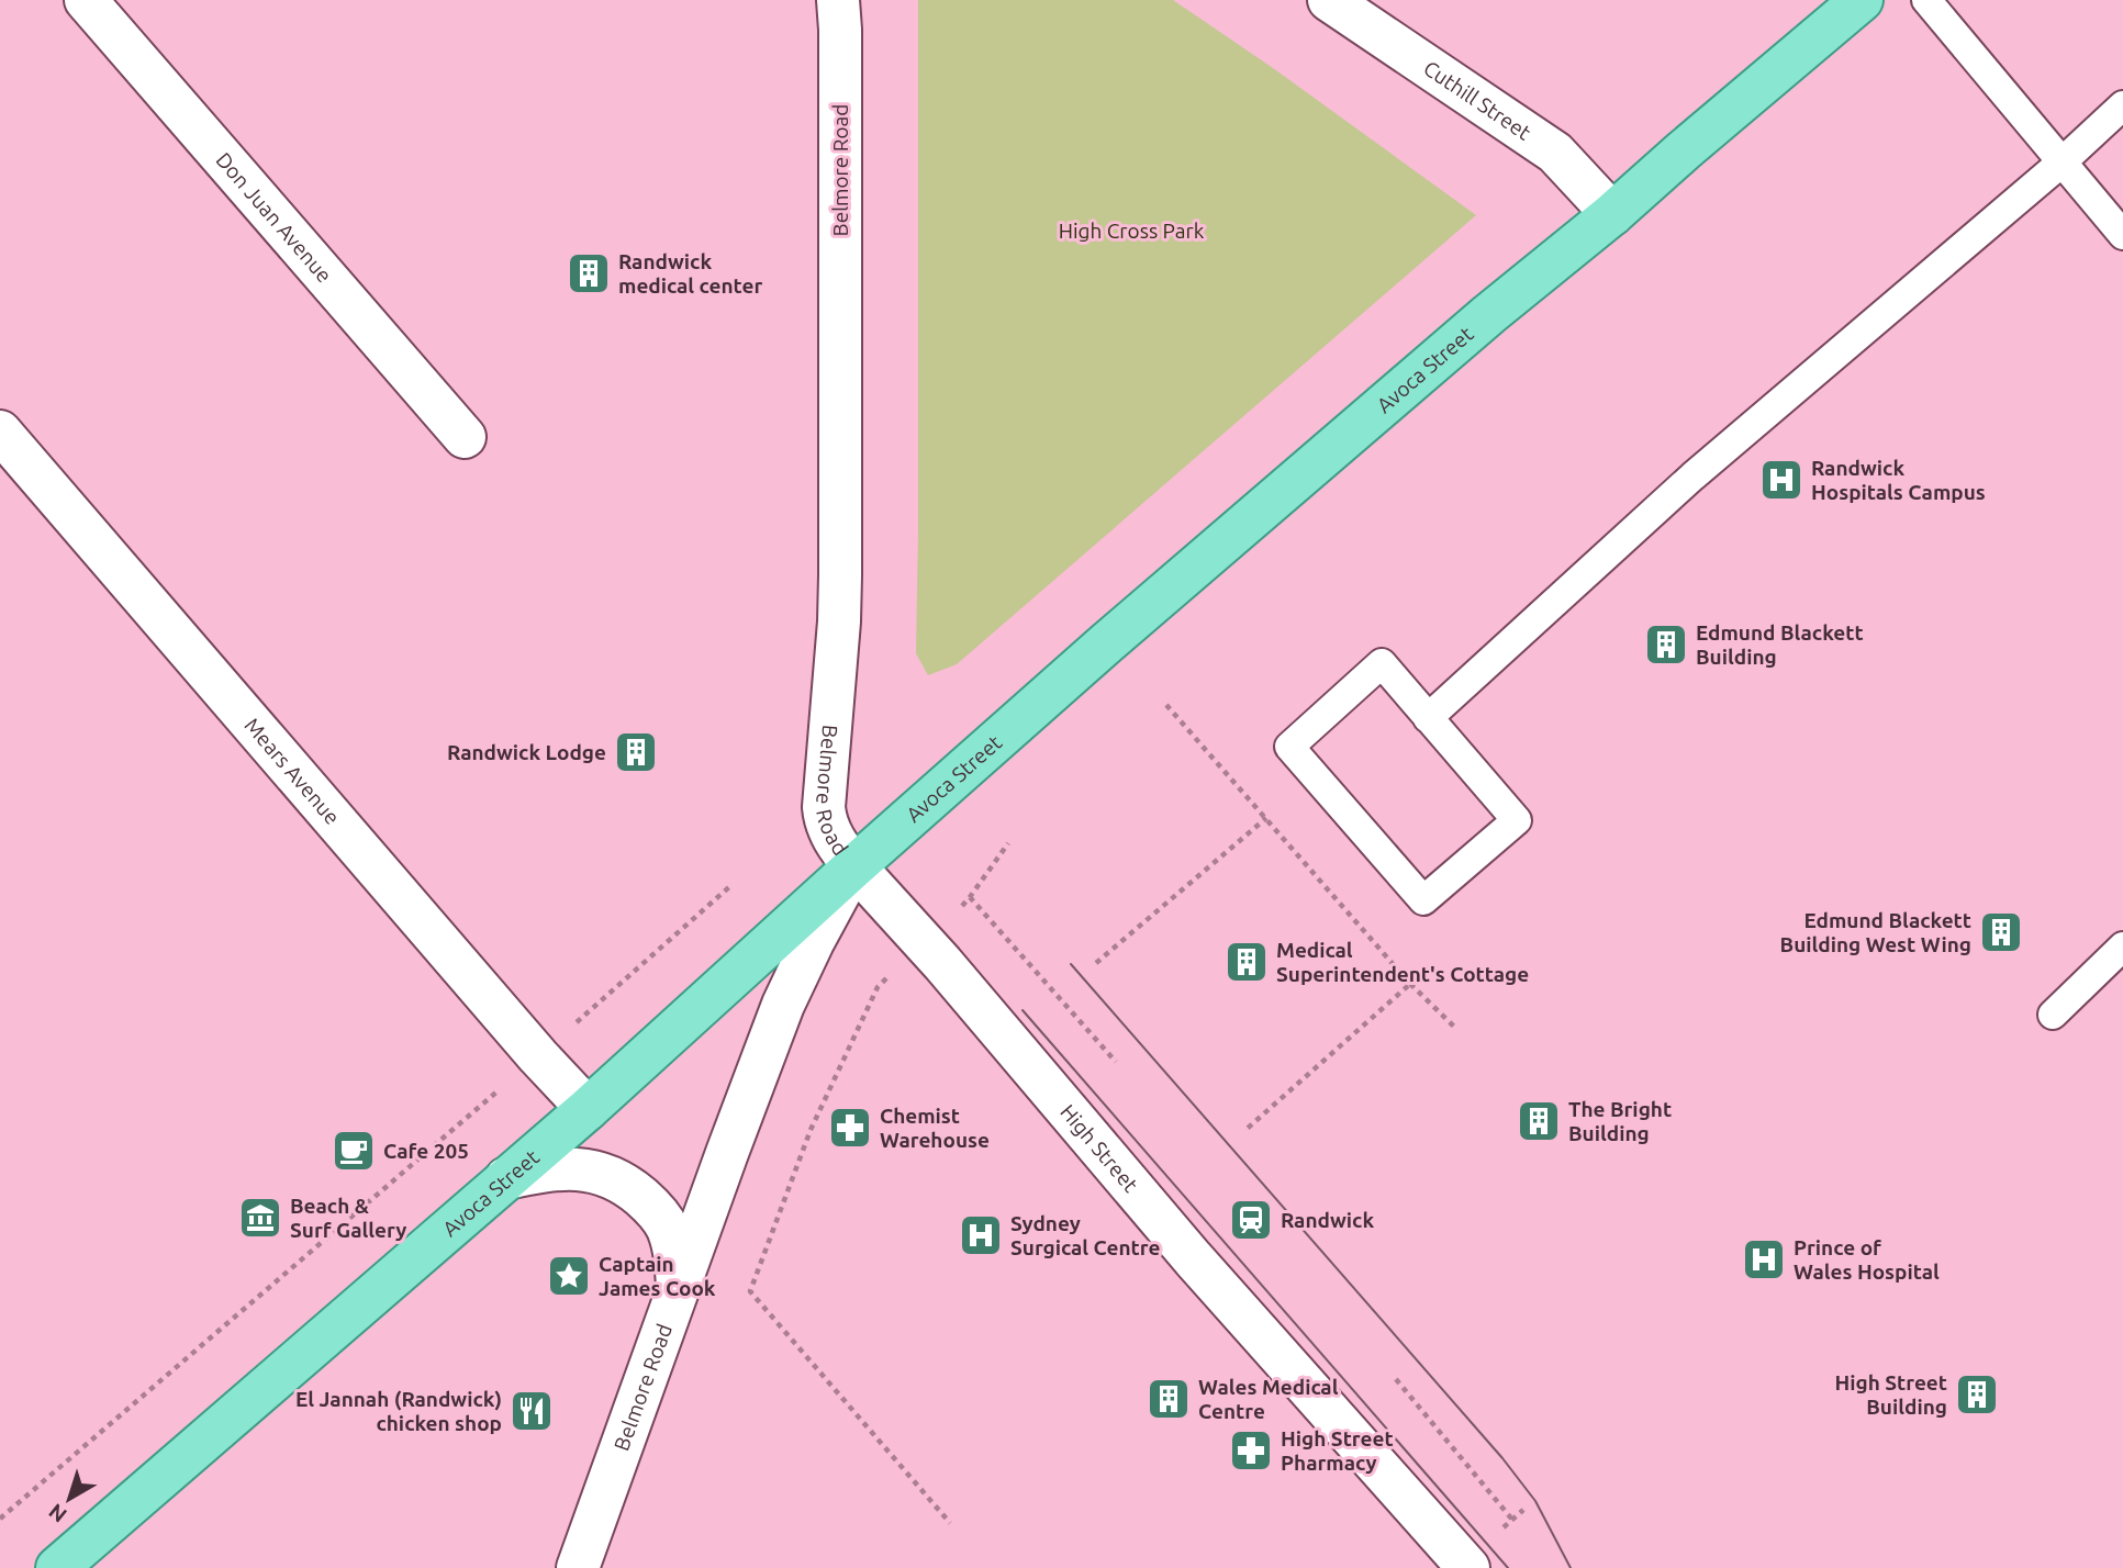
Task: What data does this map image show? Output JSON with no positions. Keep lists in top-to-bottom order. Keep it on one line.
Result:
{"streets":{"main road":["Avoca Street"],"street":["Cuthill Street","Belmore Road","Don Juan Avenue","Mears Avenue","High Street"]},"crossings":[["Cuthill Street","Avoca Street"],["Belmore Road","Avoca Street"],["Belmore Road","High Street"],["Avoca Street","Mears Avenue"],["Avoca Street","High Street"]],"parks":["High Cross Park"],"places":{"building":["Randwick medical center","Edmund Blackett Building","Randwick Lodge","Edmund Blackett Building West Wing","Medical Superintendent's Cottage","The Bright Building","High Street Building","Wales Medical Centre"],"hospital":["Randwick Hospitals Campus","Sydney Surgical Centre","Prince of Wales Hospital"],"pharmacy":["Chemist Warehouse","High Street Pharmacy"],"cafe":["Cafe 205"],"museum":["Beach & Surf Gallery"],"station":["Randwick"],"place":["Captain James Cook"],"restaurant":["El Jannah (Randwick) chicken shop"]},"north":"bottom left"}
